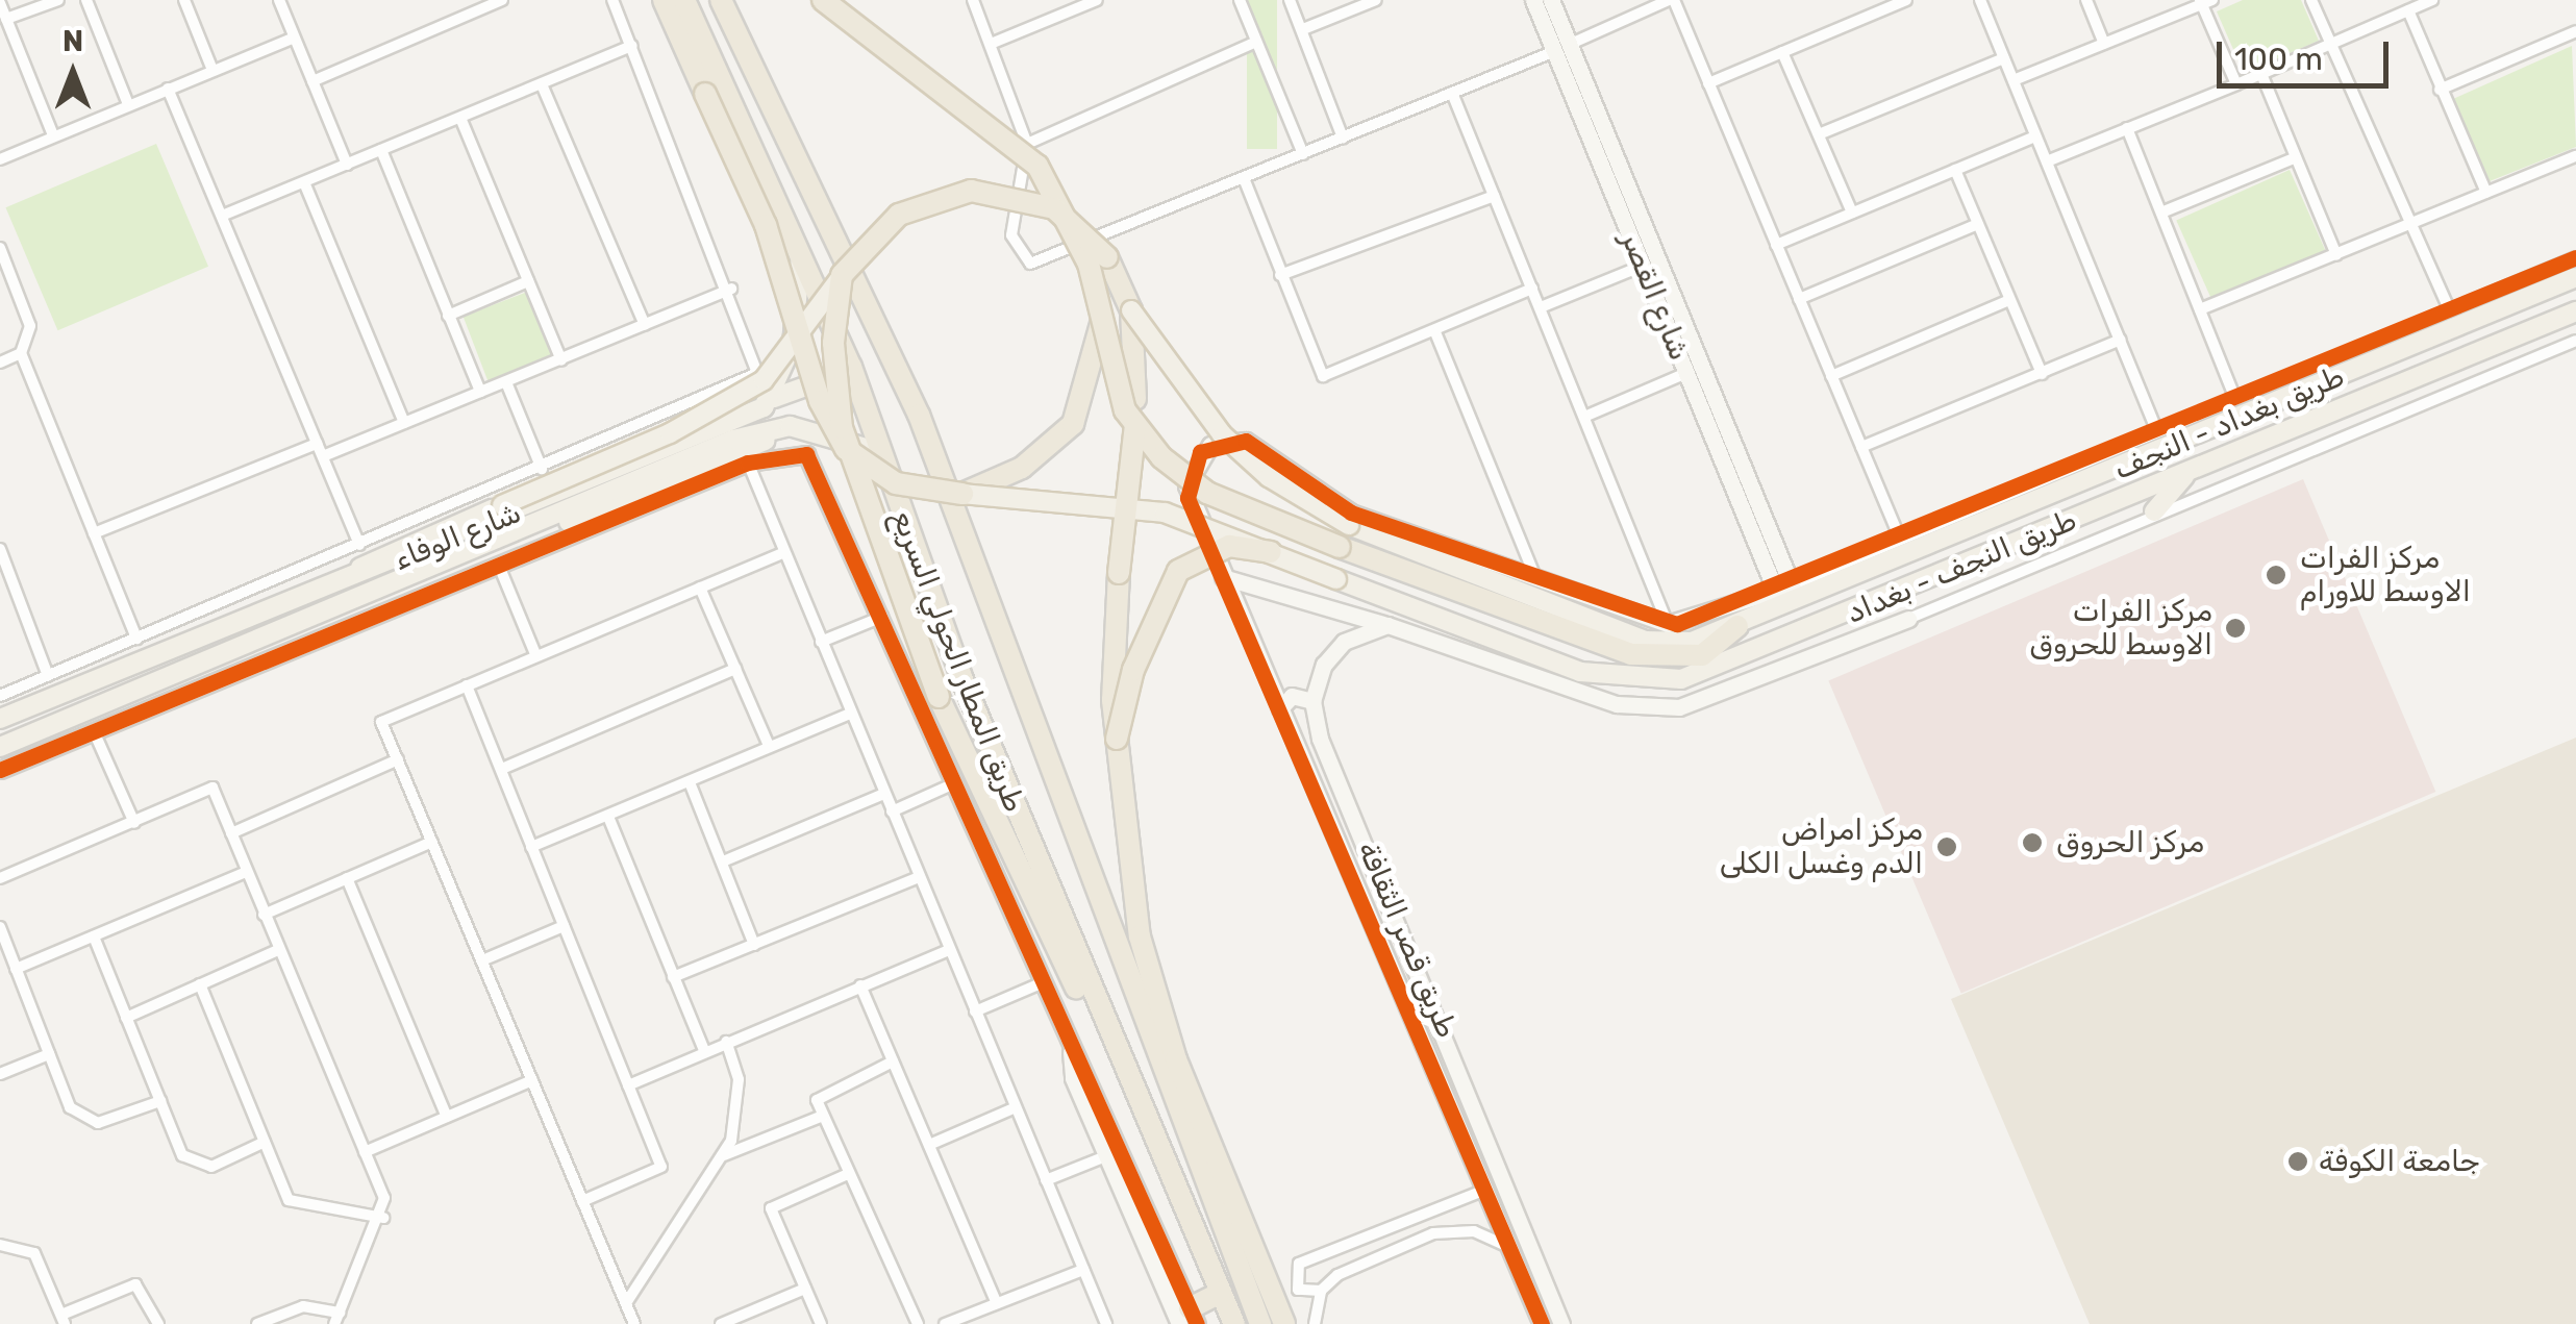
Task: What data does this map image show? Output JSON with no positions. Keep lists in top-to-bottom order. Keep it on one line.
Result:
{"streets":{"highway":["طريق المطار الحولي السريع"],"main road":["طريق بغداد - النجف","شارع الوفاء","طريق النجف - بغداد"],"street":["شارع القصر","طريق قصر الثقافة"]},"crossings":[["شارع الوفاء","طريق المطار الحولي السريع"]],"places":["مركز الفرات الاوسط للاورام","مركز الفرات الاوسط للحروق","مركز الحروق","مركز امراض الدم وغسل الكلى","جامعة الكوفة"],"scale_bar":"100 m","north":"top"}
